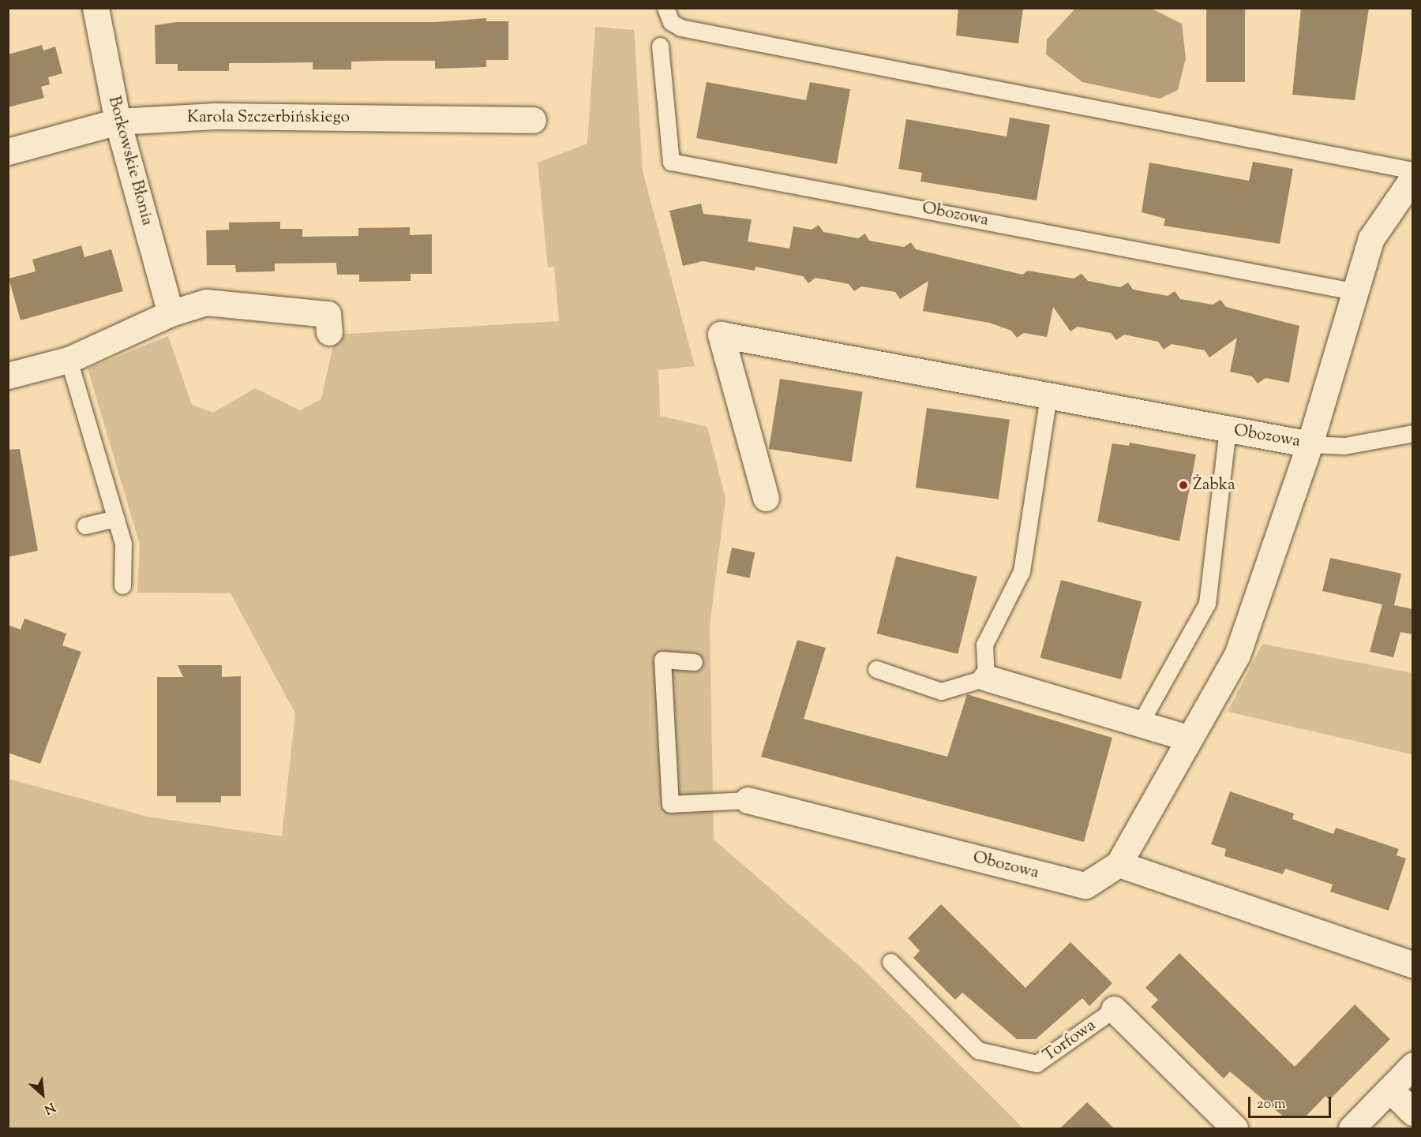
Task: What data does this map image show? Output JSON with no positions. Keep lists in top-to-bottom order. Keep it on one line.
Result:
{"streets":{"street":["Karola Szczerbińskiego","Borkowskie Błonia","Obozowa","Torfowa"]},"crossings":[["Karola Szczerbińskiego","Borkowskie Błonia"]],"places":["Żabka"],"scale_bar":"20 m","north":"bottom right"}
